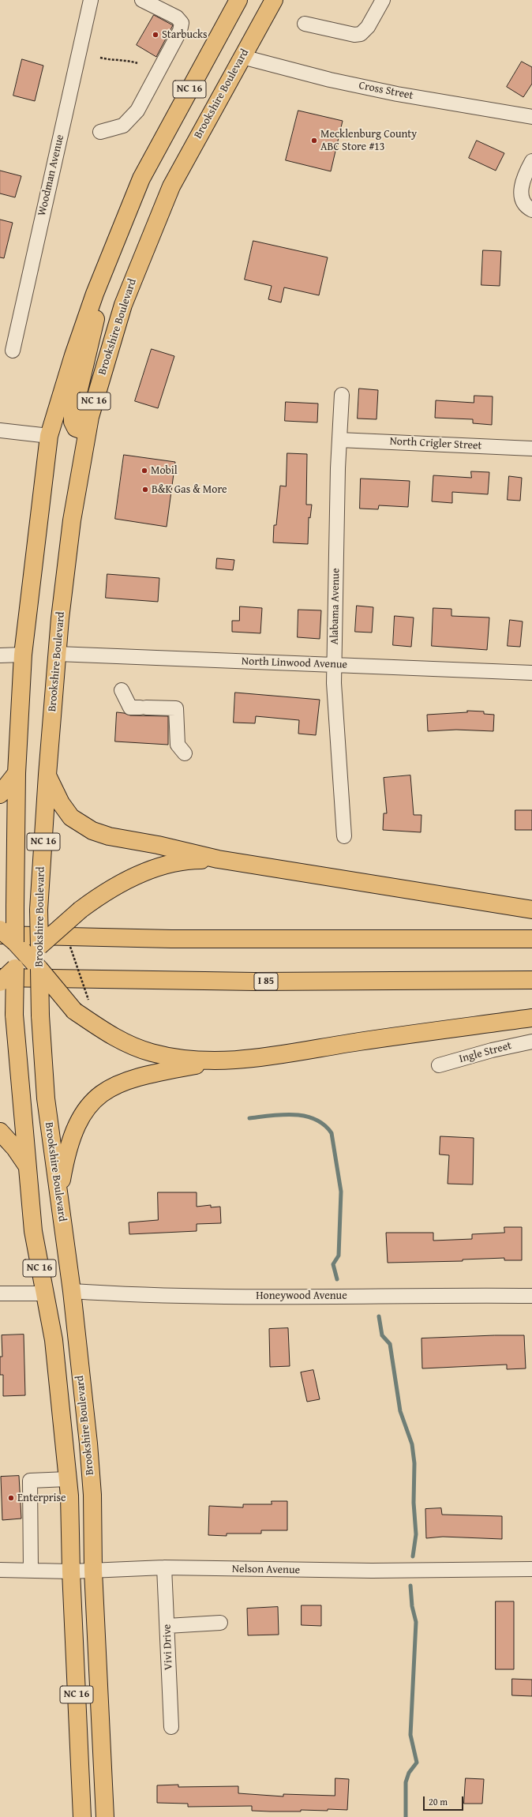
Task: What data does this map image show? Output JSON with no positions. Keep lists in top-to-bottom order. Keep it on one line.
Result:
{"streets":{"highway":["NC 16","Brookshire Boulevard","I 85"],"street":["Cross Street","Woodman Avenue","North Crigler Street","Alabama Avenue","North Linwood Avenue","Ingle Street","Honeywood Avenue","Nelson Avenue","Vivi Drive"]},"crossings":[["Cross Street","Brookshire Boulevard"],["Brookshire Boulevard","North Linwood Avenue"],["Brookshire Boulevard","Honeywood Avenue"],["Brookshire Boulevard","Nelson Avenue"],["North Crigler Street","Alabama Avenue"],["Alabama Avenue","North Linwood Avenue"],["Nelson Avenue","Vivi Drive"]],"places":["Starbucks","Mecklenburg County ABC Store #13","Mobil","B&K Gas & More","Enterprise"],"scale_bar":"20 m"}
